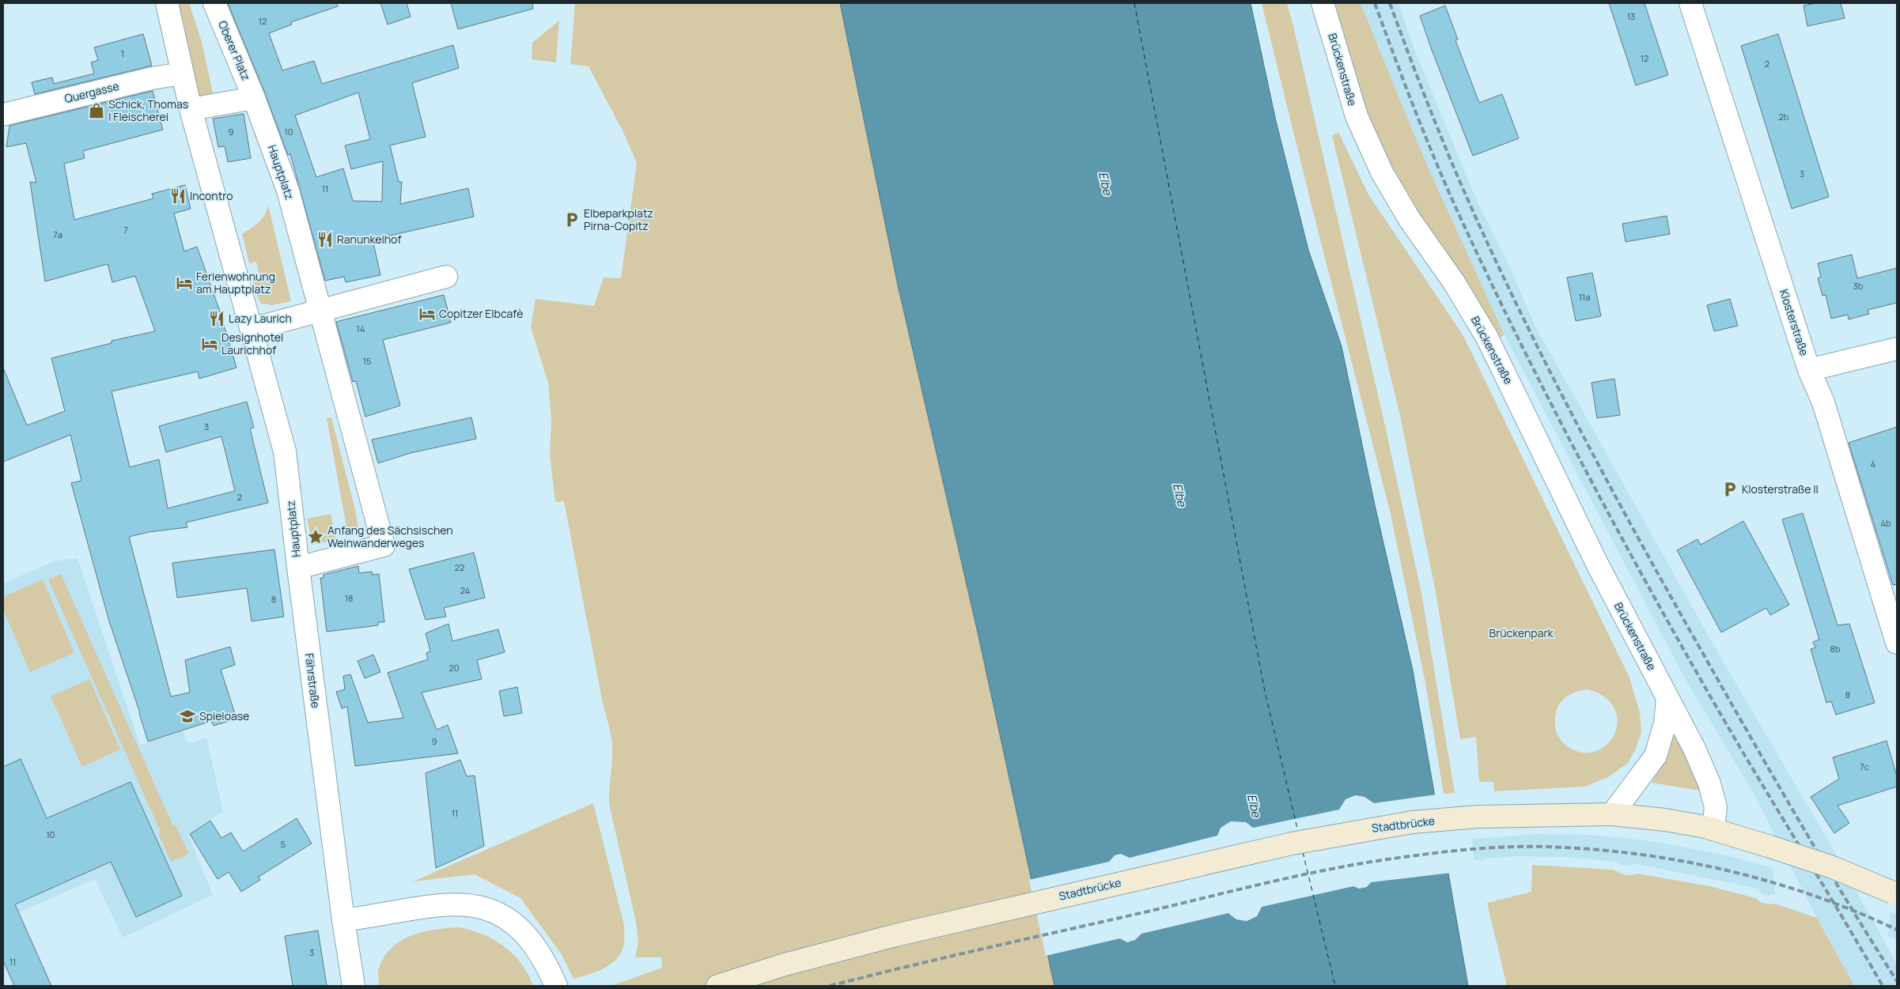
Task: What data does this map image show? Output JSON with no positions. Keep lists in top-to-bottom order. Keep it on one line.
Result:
{"streets":{"main road":["Stadtbrücke"],"street":["Oberer Platz","Brückenstraße","Quergasse","Hauptplatz","Klosterstraße","Fährstraße"]},"crossings":[["Oberer Platz","Hauptplatz"],["Brückenstraße","Stadtbrücke"],["Quergasse","Hauptplatz"],["Hauptplatz","Fährstraße"]],"water":["Elbe"],"parks":["Brückenpark"],"places":{"shop":["Schick, Thomas | Fleischerei"],"restaurant":["Incontro","Ranunkelhof","Lazy Laurich"],"parking":["Elbeparkplatz Pirna-Copitz","Klosterstraße II"],"hotel":["Ferienwohnung am Hauptplatz","Copitzer Elbcafè","Designhotel Laurichhof"],"place":["Anfang des Sächsischen Weinwanderweges"],"school or university":["Spieloase"]},"house_numbers":["13","12","1","12","2","2b","9","10","3","11","7","7a","3b","11a","14","15","3","4","2","4b","22","24","18","8","8b","20","8","9","7c","11","10","5","3","11"]}
